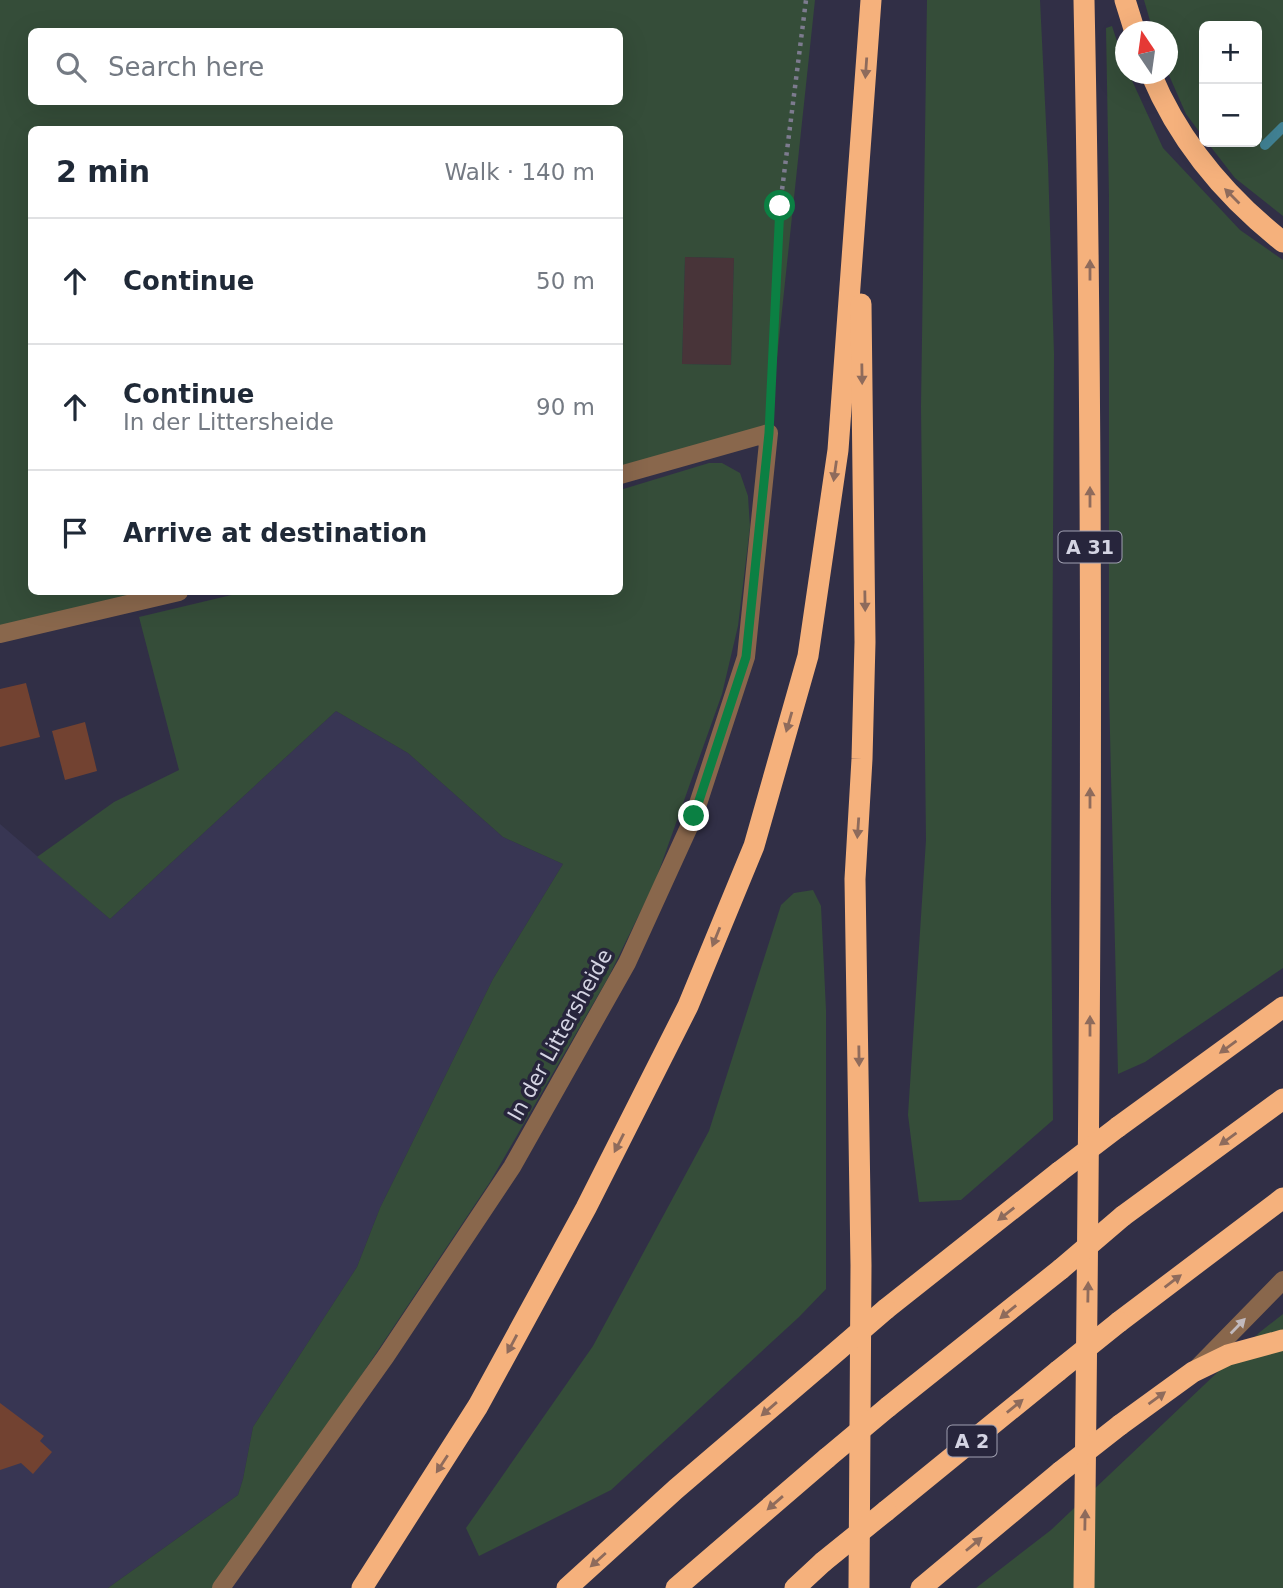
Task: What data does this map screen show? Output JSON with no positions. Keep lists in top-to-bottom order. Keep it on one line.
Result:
{"streets":{"highway":["A 31","A 2"],"street":["In der Littersheide"]},"north":"top","page":{"map_buttons":["+","−"],"search":"Search here","heading":["2 min","Walk · 140 m"],"list":[["Continue","50 m"],["Continue","In der Littersheide","90 m"],"Arrive at destination"]}}
